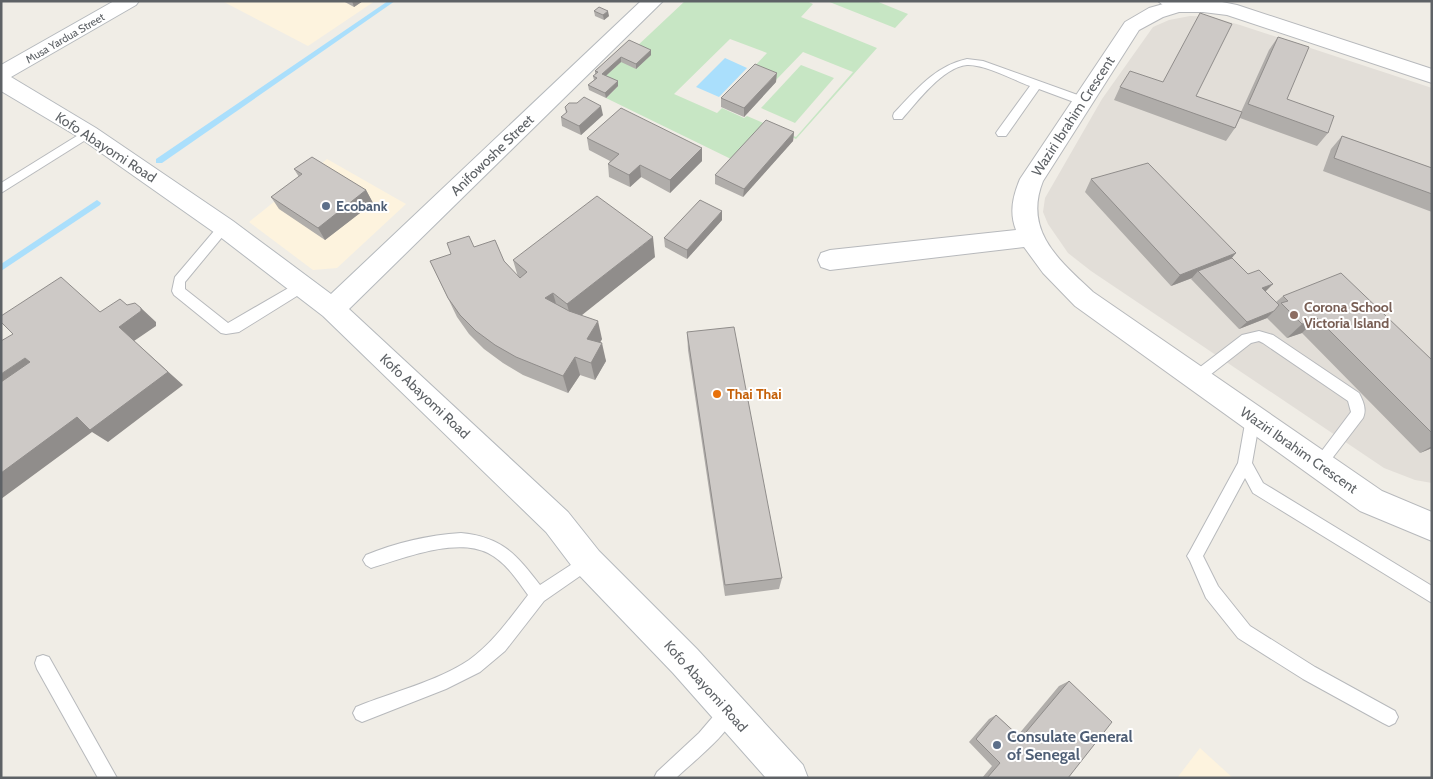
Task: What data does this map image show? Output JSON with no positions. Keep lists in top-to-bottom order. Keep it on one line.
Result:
{"streets":{"street":["Musa Yardua Street","Waziri Ibrahim Crescent","Kofo Abayomi Road","Anifowoshe Street"]},"crossings":[["Kofo Abayomi Road","Anifowoshe Street"]],"places":["Ecobank","Corona School Victoria Island","Thai Thai","Consulate General of Senegal"]}
